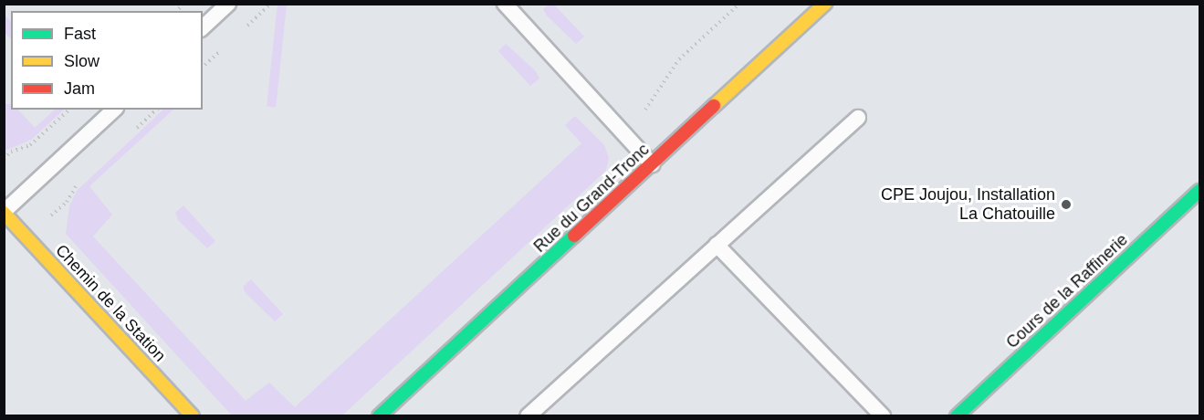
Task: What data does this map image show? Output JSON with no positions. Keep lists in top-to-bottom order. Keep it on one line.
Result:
{"streets":{"street":["Rue du Grand-Tronc","Cours de la Raffinerie","Chemin de la Station"]},"places":["CPE Joujou, Installation La Chatouille"],"legend":["Fast","Slow","Jam"]}
